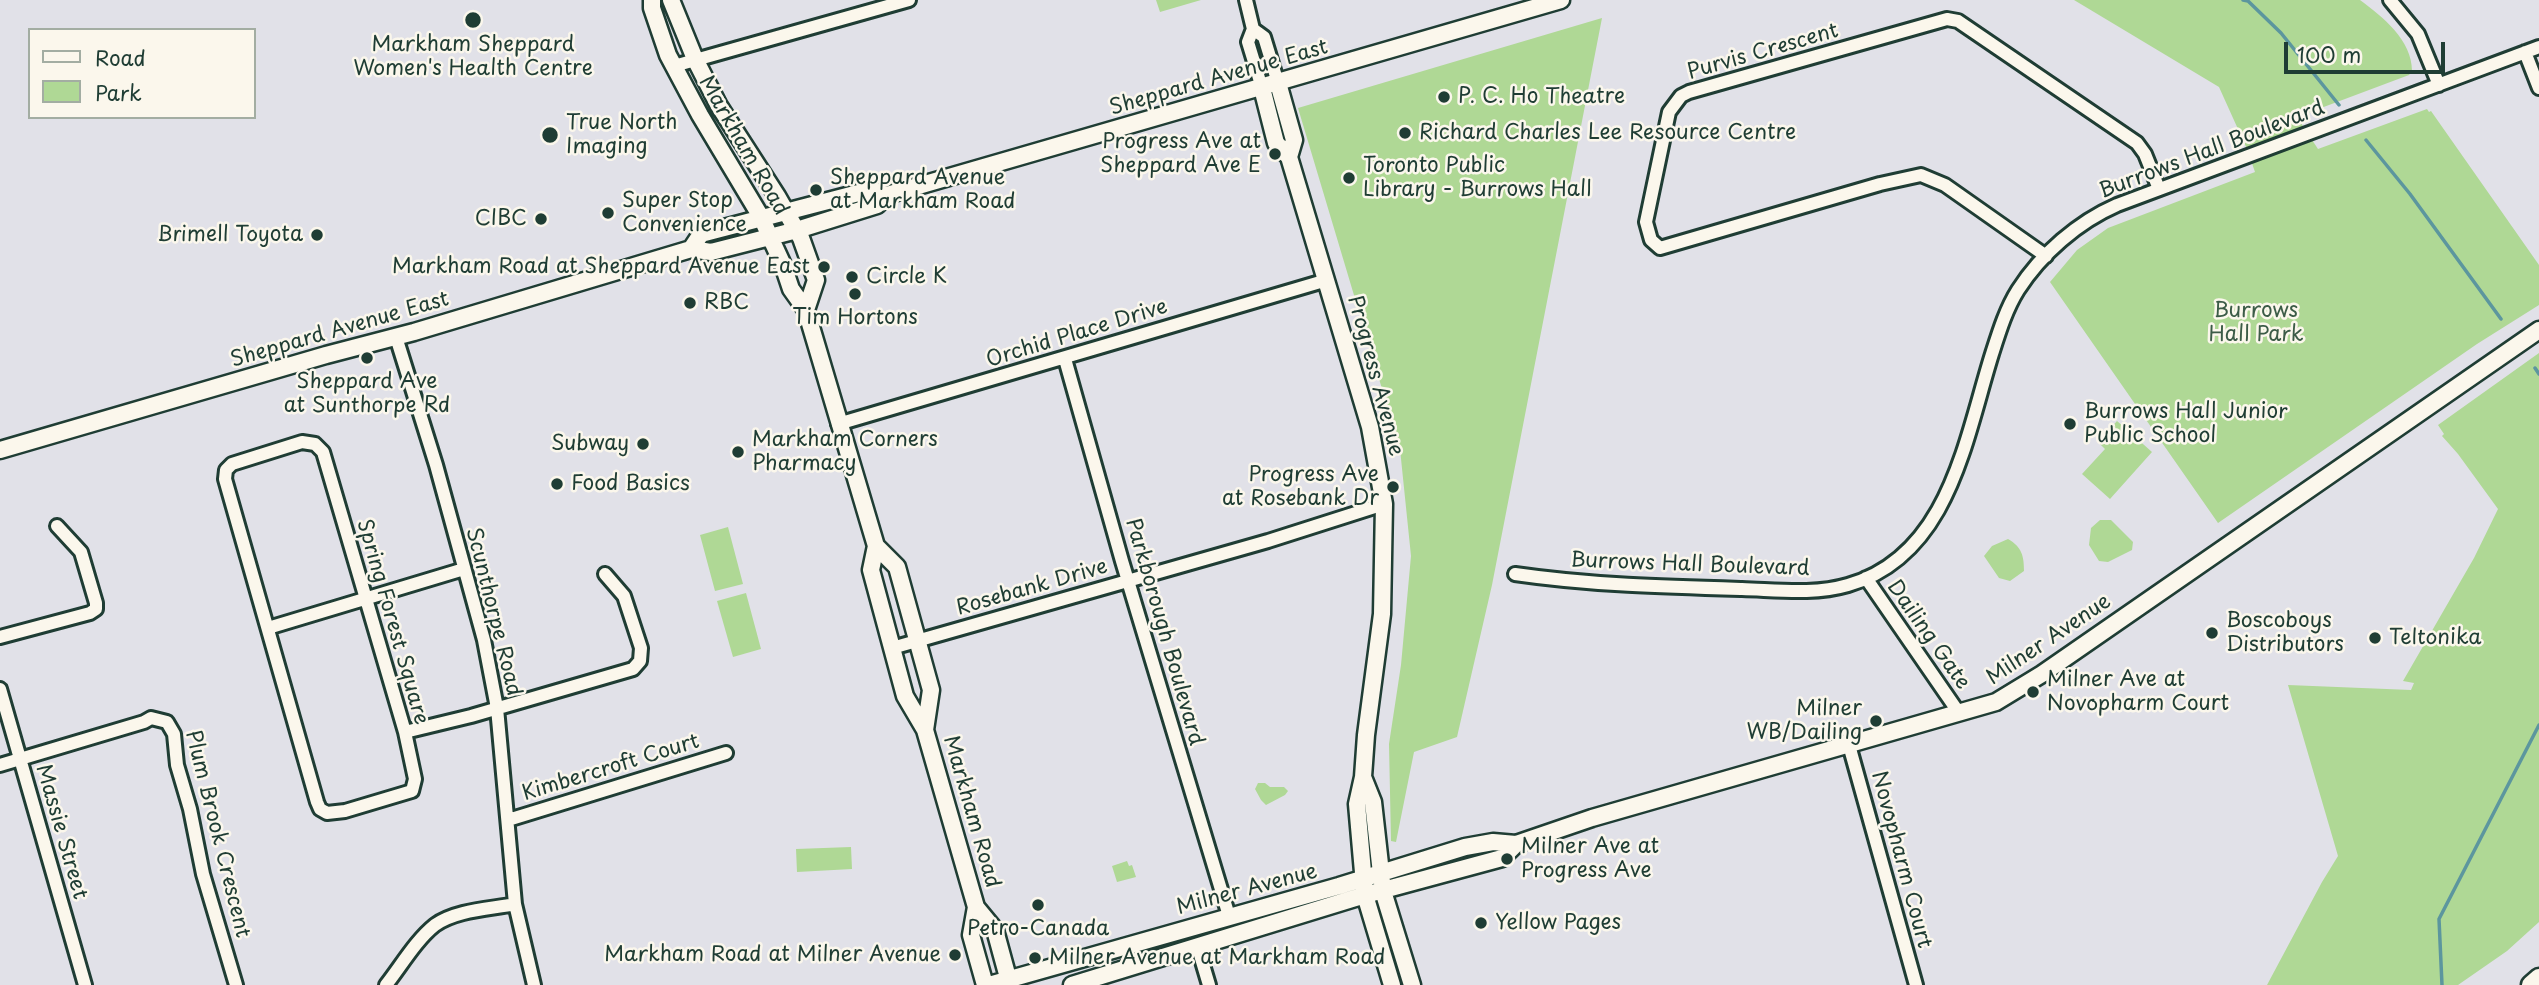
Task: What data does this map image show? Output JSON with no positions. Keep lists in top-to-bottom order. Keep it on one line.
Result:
{"streets":{"main road":["Sheppard Avenue East","Markham Road","Progress Avenue","Milner Avenue"],"street":["Purvis Crescent","Burrows Hall Boulevard","Orchid Place Drive","Rosebank Drive","Scunthorpe Road","Spring Forest Square","Parkborough Boulevard","Dailing Gate","Kimbercroft Court","Massie Street","Plum Brook Crescent","Novopharm Court"]},"crossings":[["Purvis Crescent","Burrows Hall Boulevard"],["Sheppard Avenue East","Markham Road"],["Sheppard Avenue East","Progress Avenue"],["Sheppard Avenue East","Scunthorpe Road"],["Markham Road","Orchid Place Drive"],["Markham Road","Rosebank Drive"],["Markham Road","Milner Avenue"],["Burrows Hall Boulevard","Dailing Gate"],["Orchid Place Drive","Progress Avenue"],["Orchid Place Drive","Parkborough Boulevard"],["Progress Avenue","Rosebank Drive"],["Progress Avenue","Milner Avenue"],["Rosebank Drive","Parkborough Boulevard"],["Scunthorpe Road","Kimbercroft Court"],["Parkborough Boulevard","Milner Avenue"],["Dailing Gate","Milner Avenue"],["Milner Avenue","Novopharm Court"],["Massie Street","Plum Brook Crescent"]],"parks":["Burrows Hall Park"],"places":["Markham Sheppard Women's Health Centre","P. C. Ho Theatre","Richard Charles Lee Resource Centre","True North Imaging","Progress Ave at Sheppard Ave E","Toronto Public Library - Burrows Hall","Sheppard Avenue at Markham Road","Super Stop Convenience","CIBC","Brimell Toyota","Markham Road at Sheppard Avenue East","Circle K","Tim Hortons","RBC","Sheppard Ave at Sunthorpe Rd","Burrows Hall Junior Public School","Subway","Markham Corners Pharmacy","Food Basics","Progress Ave at Rosebank Dr","Boscoboys Distributors","Teltonika","Milner Ave at Novopharm Court","Milner WB/Dailing","Milner Ave at Progress Ave","Petro-Canada","Yellow Pages","Markham Road at Milner Avenue","Milner Avenue at Markham Road"],"legend":["Road","Park"],"scale_bar":"100 m"}
